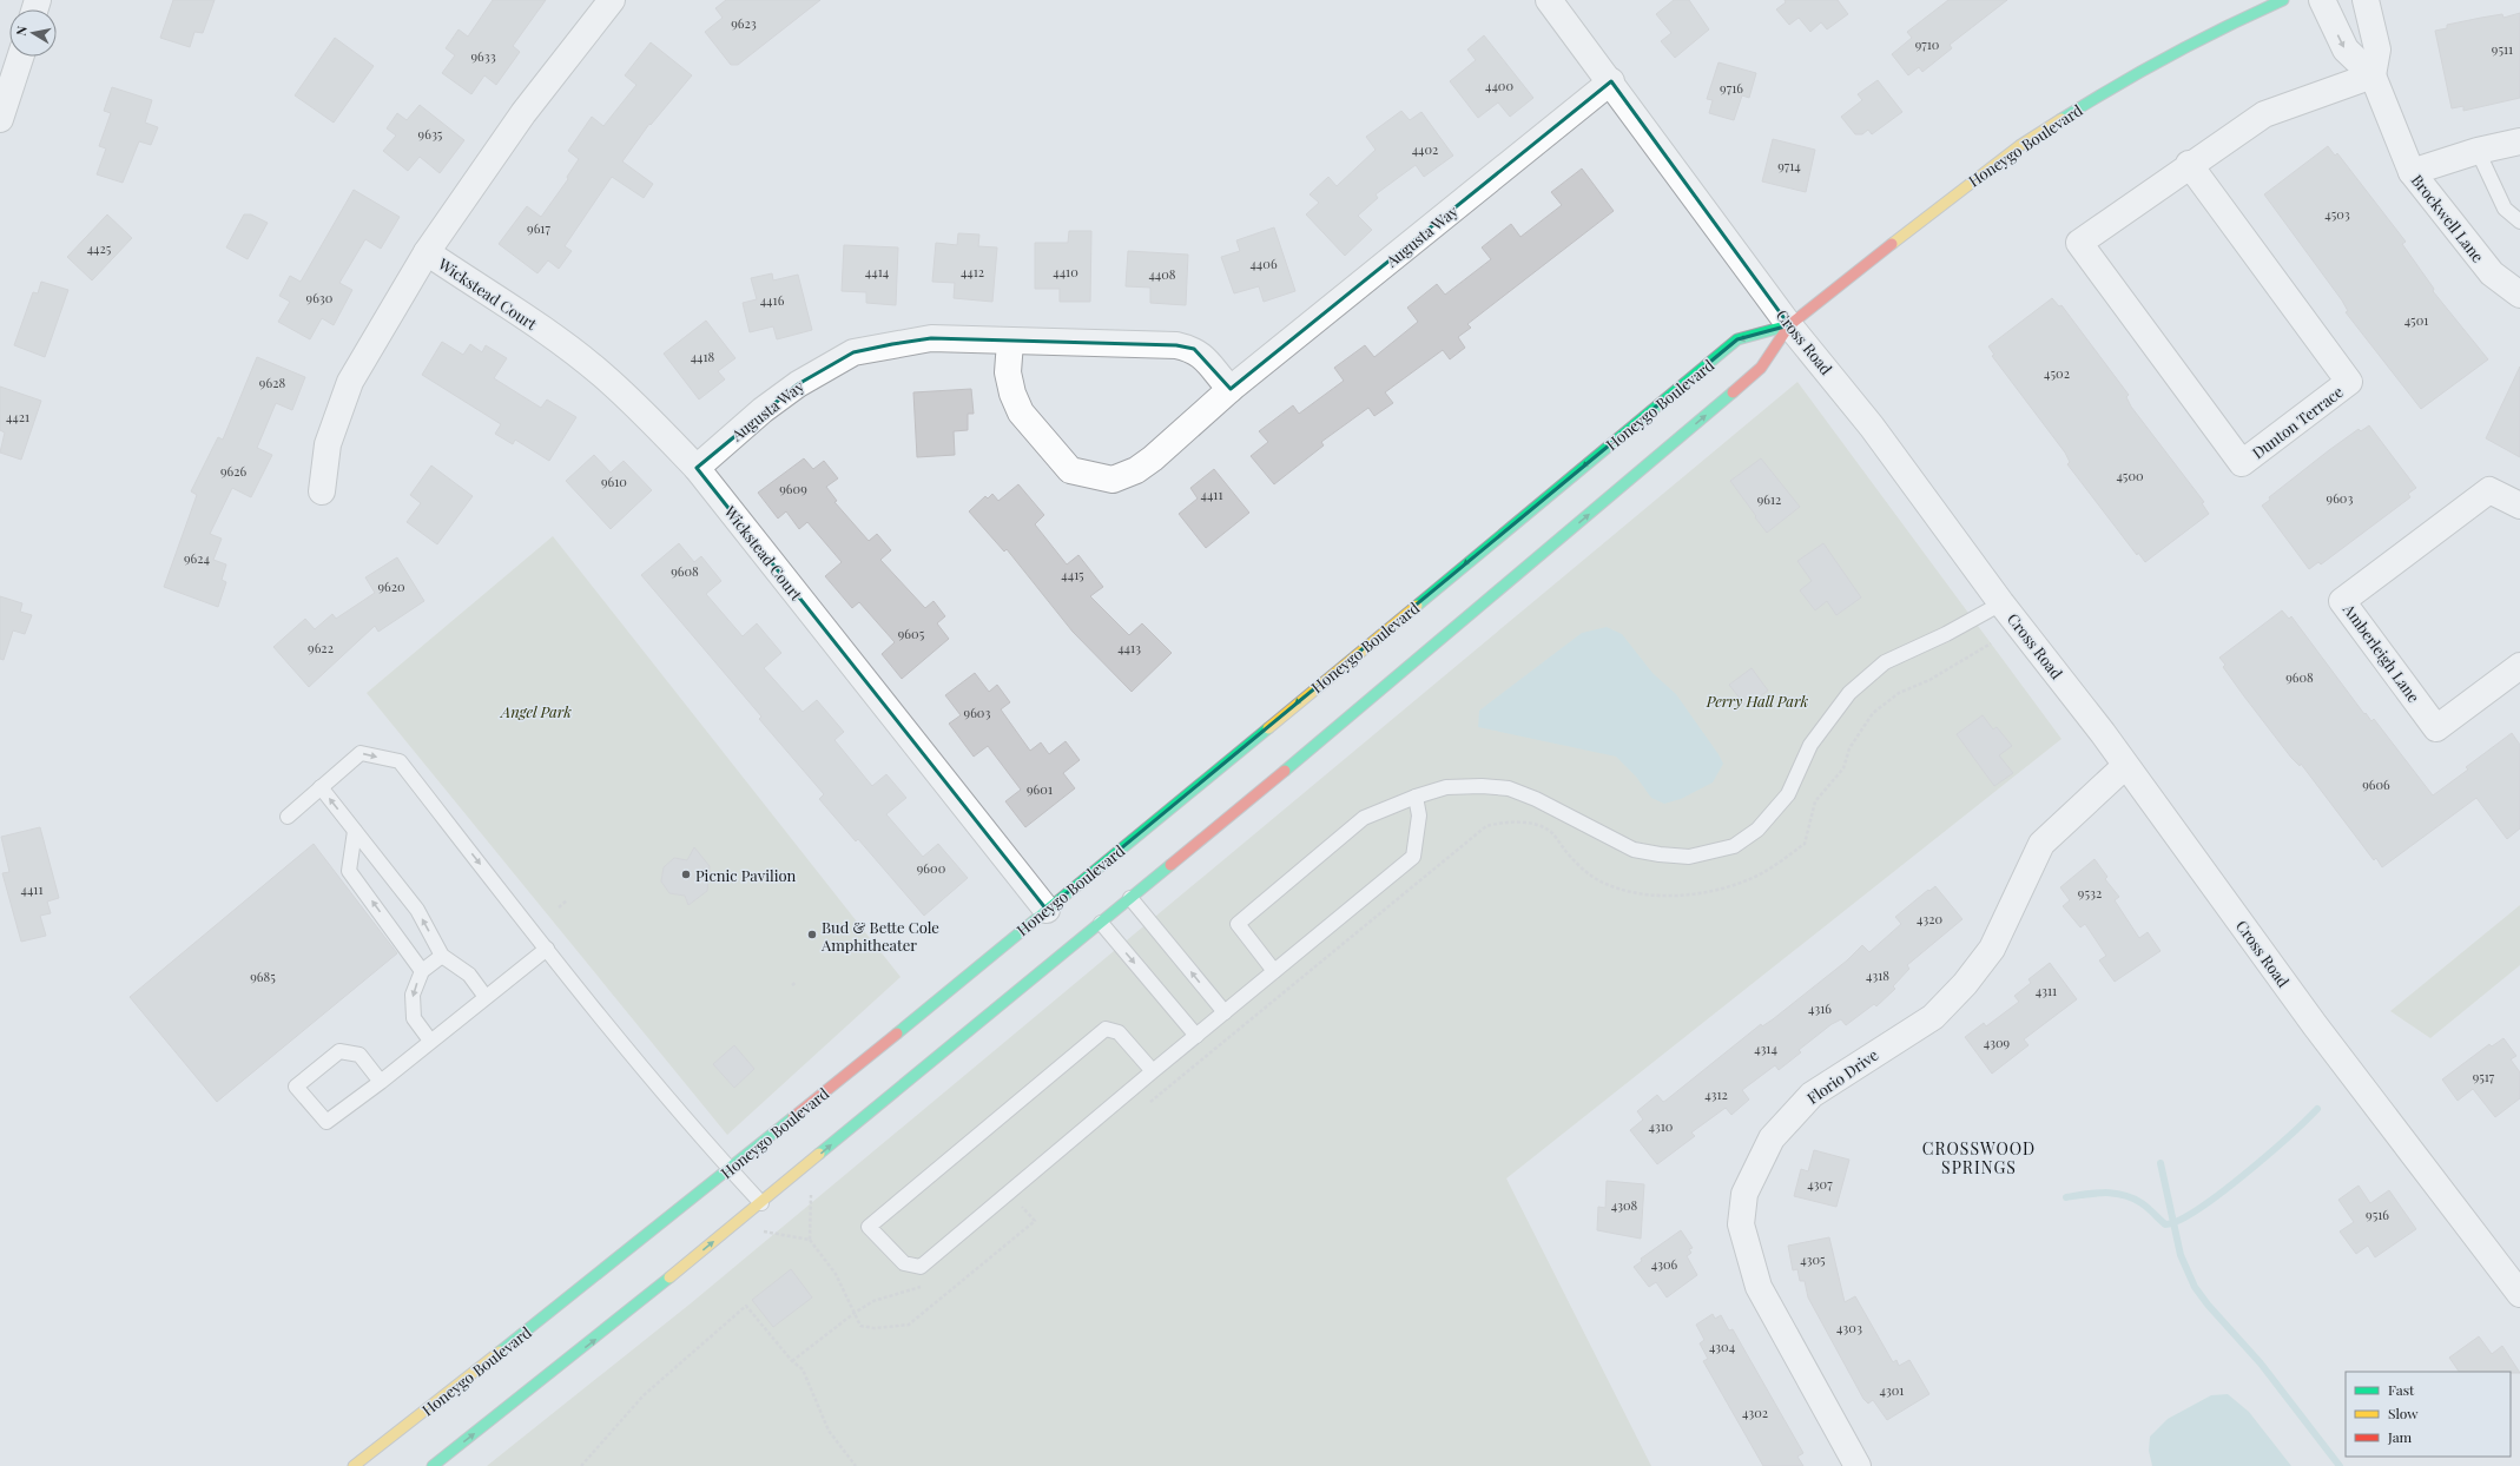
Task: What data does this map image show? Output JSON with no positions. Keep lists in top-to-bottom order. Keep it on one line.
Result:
{"streets":{"main road":["Honeygo Boulevard"],"street":["Brockwell Lane","Augusta Way","Wickstead Court","Cross Road","Dunton Terrace","Amberleigh Lane","Florio Drive"]},"crossings":[["Honeygo Boulevard","Wickstead Court"],["Honeygo Boulevard","Cross Road"],["Brockwell Lane","Dunton Terrace"],["Augusta Way","Wickstead Court"],["Augusta Way","Cross Road"],["Cross Road","Florio Drive"]],"districts":["CROSSWOOD SPRINGS"],"parks":["Perry Hall Park","Angel Park"],"places":["Picnic Pavilion","Bud & Bette Cole Amphitheater"],"house_numbers":["9623","9710","9511","9633","4400","9716","9635","4402","9714","4503","9617","4425","4406","4414","4412","4410","4408","9630","4416","4501","4418","4502","9628","4421","9626","4500","9610","9609","4411","9603","9612","9624","9608","4415","9620","9605","9622","4413","9608","9603","9606","9601","9600","4411","9532","4320","4318","9685","4311","4316","4309","4314","9517","4312","4310","4307","4308","9516","4305","4306","4303","4304","4301","4302"],"legend":["Fast","Slow","Jam"],"north":"left"}
